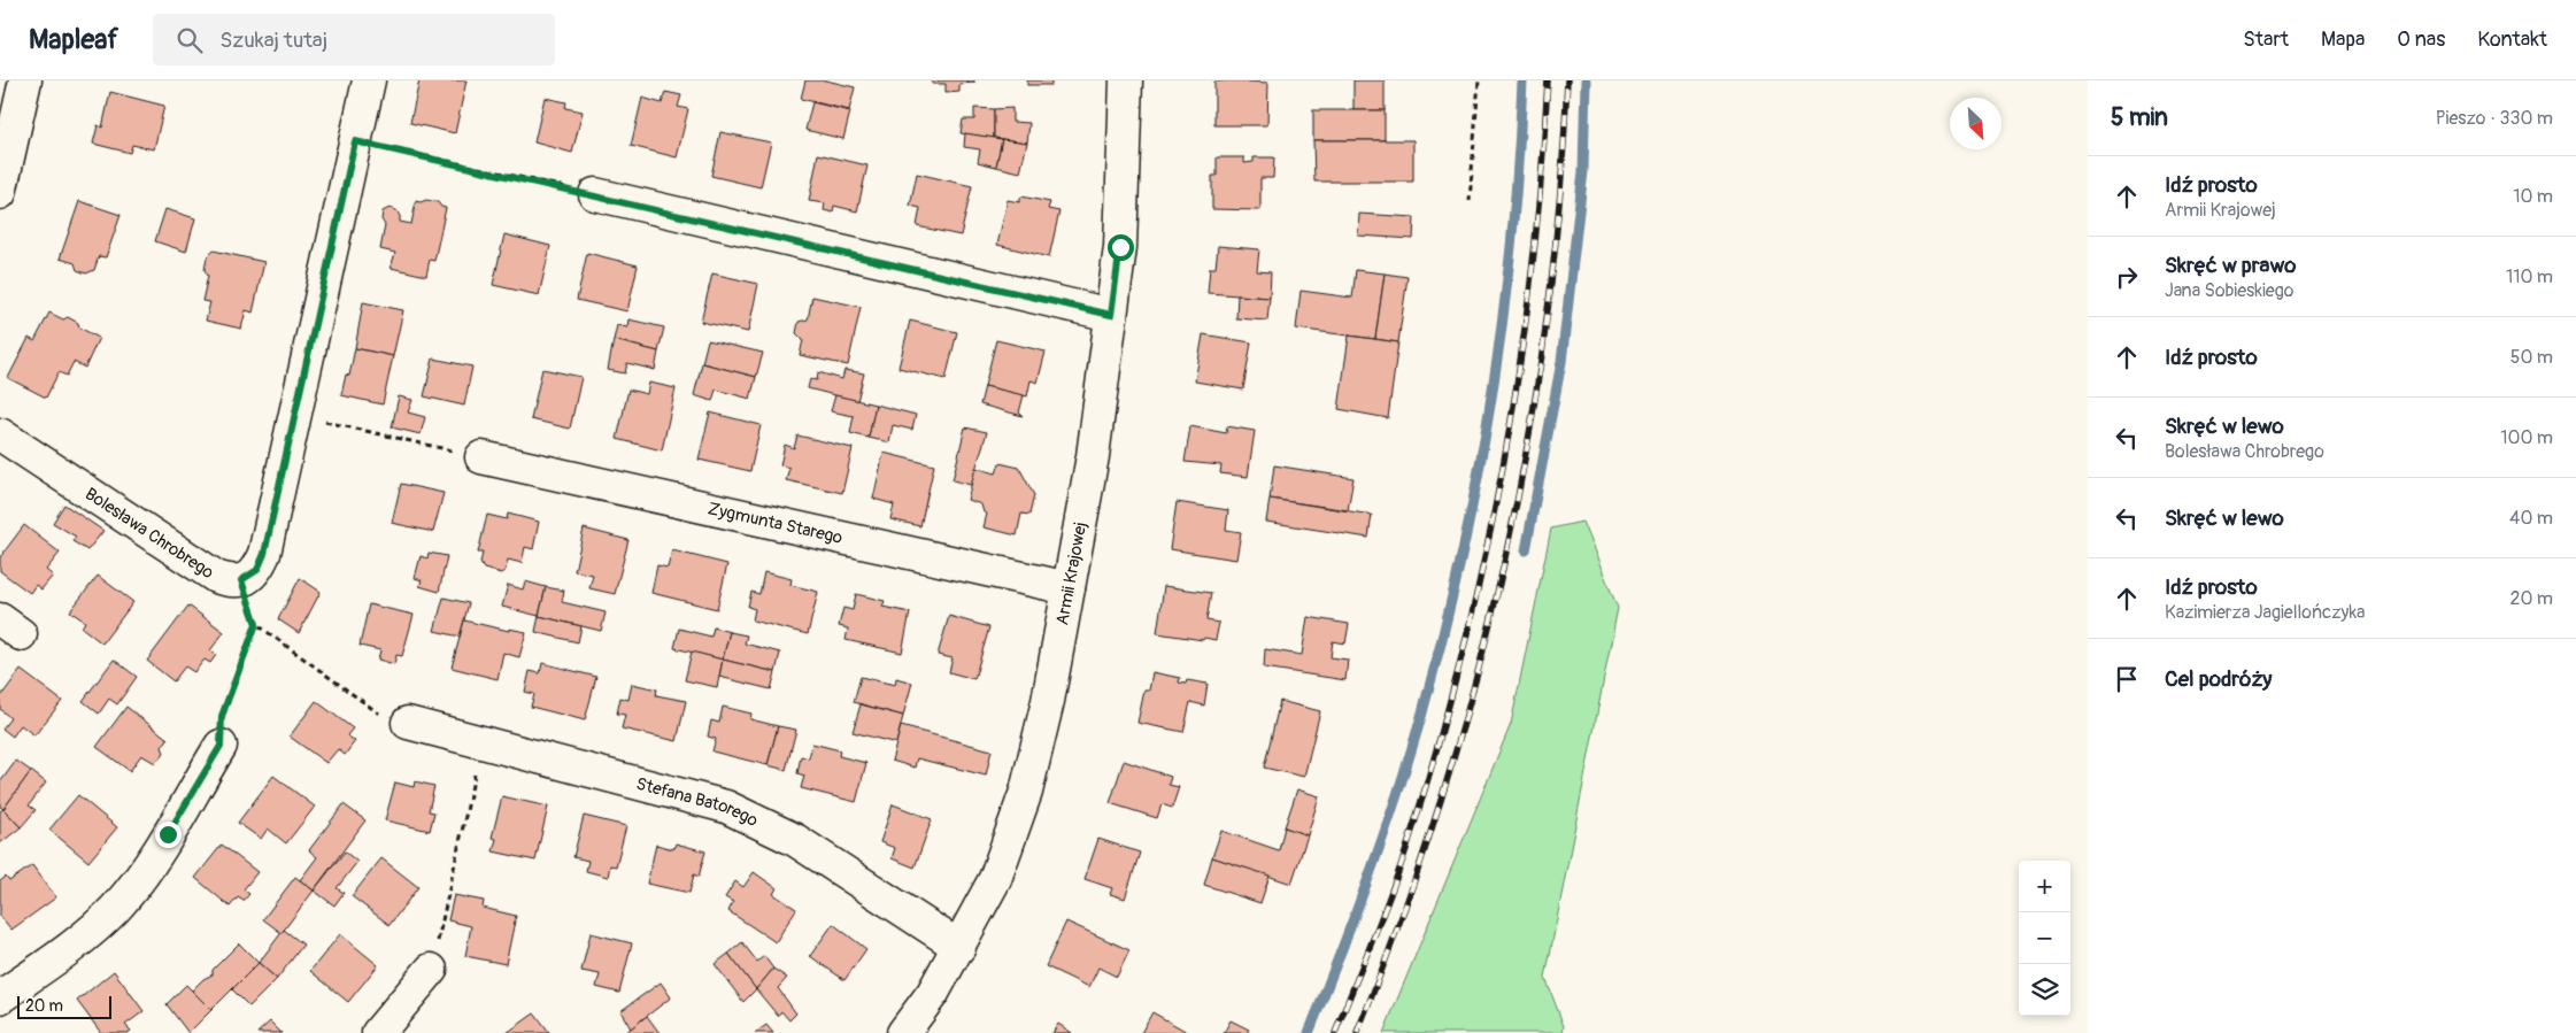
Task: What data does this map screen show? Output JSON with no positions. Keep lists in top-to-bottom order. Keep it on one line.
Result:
{"streets":{"street":["Zygmunta Starego","Bolesława Chrobrego","Armii Krajowej","Stefana Batorego"]},"crossings":[["Zygmunta Starego","Armii Krajowej"],["Armii Krajowej","Stefana Batorego"]],"scale_bar":"20 m","north":"bottom right","page":{"header":"Mapleaf","search":"Szukaj tutaj","nav":["Start","Mapa","O nas","Kontakt"],"heading":["5 min","Pieszo · 330 m"],"list":[["Idź prosto","Armii Krajowej","10 m"],["Skręć w prawo","Jana Sobieskiego","110 m"],["Idź prosto","50 m"],["Skręć w lewo","Bolesława Chrobrego","100 m"],["Skręć w lewo","40 m"],["Idź prosto","Kazimierza Jagiellończyka","20 m"],"Cel podróży"],"map_buttons":["+","−"],"scale":"20 m"}}
